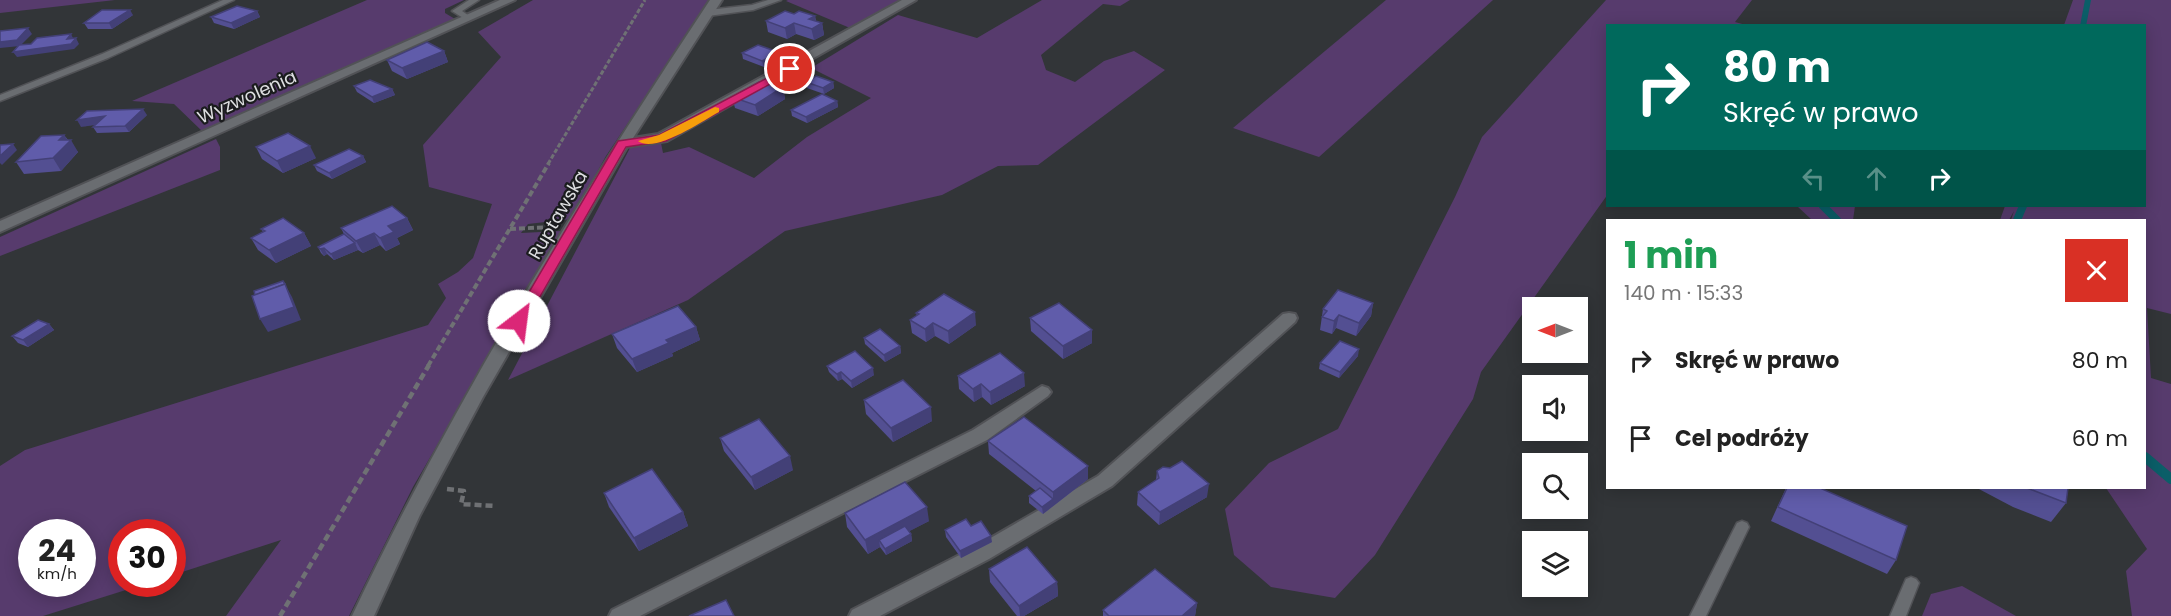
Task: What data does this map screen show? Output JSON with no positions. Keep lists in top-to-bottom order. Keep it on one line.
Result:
{"streets":{"street":["Wyzwolenia","Ruptawska"]},"north":"left","page":{"turn":["80 m","Skręć w prawo"],"heading":["1 min","140 m · 15:33"],"list":[{"name":"Skręć w prawo","value":"80 m"},{"name":"Cel podróży","value":"60 m"}],"speed":"24 km/h","limit":"30"}}
